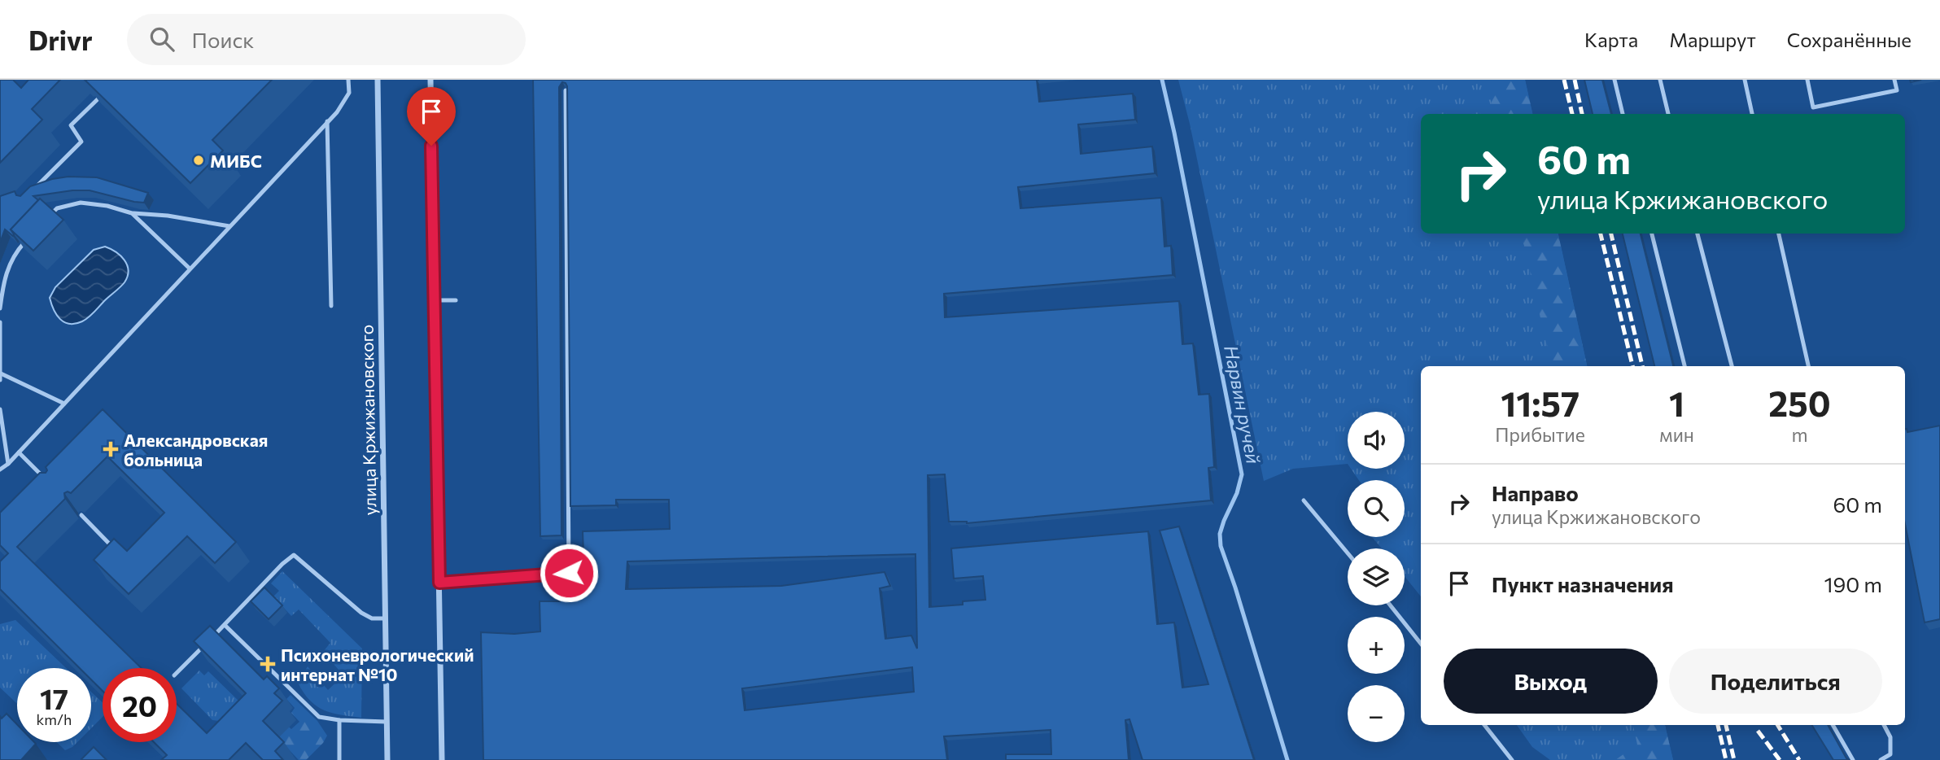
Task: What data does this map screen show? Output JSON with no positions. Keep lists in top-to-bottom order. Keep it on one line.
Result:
{"streets":{"street":["улица Кржижановского"]},"water":["Нарвин ручей"],"places":{"other":["МИБС"],"health":["Александровская больница","Психоневрологический интернат №10"]},"page":{"header":"Drivr","search":"Поиск","nav":["Карта","Маршрут","Сохранённые"],"turn":["60 m","улица Кржижановского"],"eta":["11:57","Прибытие","1","мин","250","m"],"map_buttons":["+","−"],"list":[{"name":"Направо","note":"улица Кржижановского","value":"60 m"},{"name":"Пункт назначения","value":"190 m"}],"buttons":["Выход","Поделиться"],"speed":"17 km/h","limit":"20"}}
